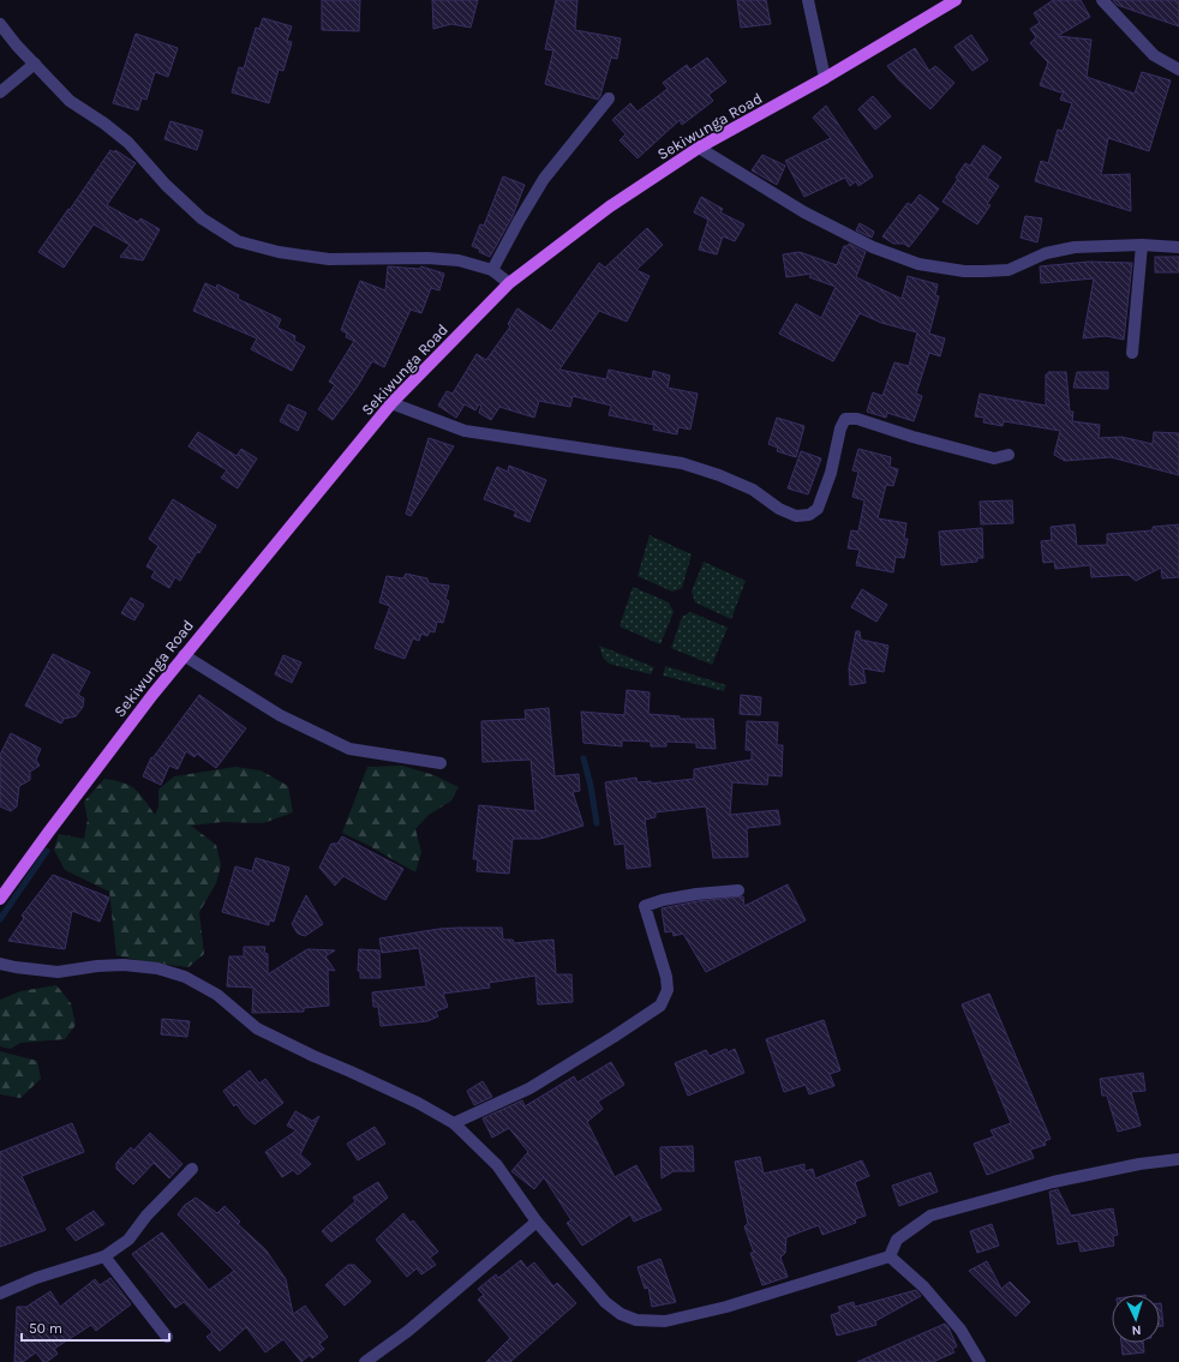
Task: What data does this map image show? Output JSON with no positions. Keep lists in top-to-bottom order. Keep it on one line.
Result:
{"streets":{"main road":["Sekiwunga Road"]},"scale_bar":"50 m","north":"bottom"}
